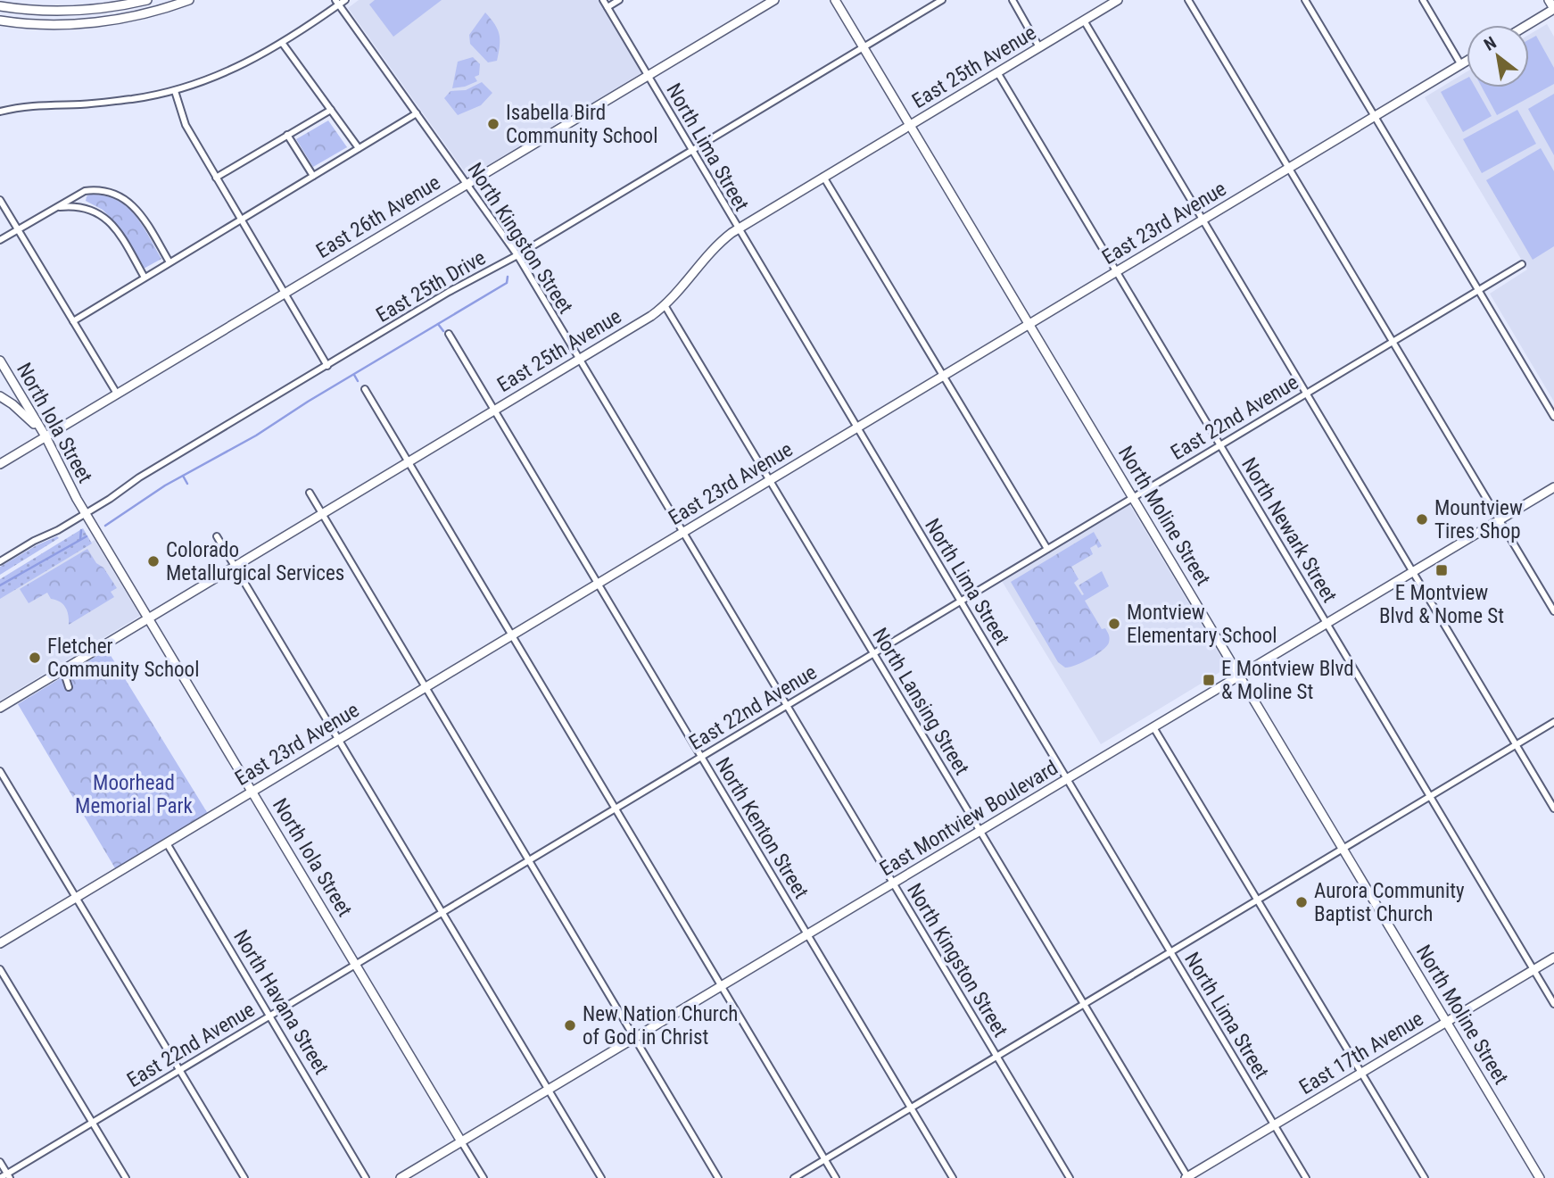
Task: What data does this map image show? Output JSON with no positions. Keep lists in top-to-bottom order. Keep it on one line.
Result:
{"streets":{"street":["East 25th Avenue","North Lima Street","East 26th Avenue","East 23rd Avenue","North Kingston Street","East 25th Drive","East 22nd Avenue","North Iola Street","North Moline Street","North Newark Street","North Lansing Street","East Montview Boulevard","North Kenton Street","North Havana Street","East 17th Avenue"]},"crossings":[["East 25th Avenue","North Lima Street"],["East 25th Avenue","North Kingston Street"],["East 25th Avenue","North Iola Street"],["East 25th Avenue","North Moline Street"],["East 25th Avenue","North Newark Street"],["East 25th Avenue","North Lansing Street"],["East 25th Avenue","North Kenton Street"],["North Lima Street","East 26th Avenue"],["North Lima Street","East 23rd Avenue"],["North Lima Street","East 25th Drive"],["North Lima Street","East 22nd Avenue"],["North Lima Street","East Montview Boulevard"],["North Lima Street","East 17th Avenue"],["East 26th Avenue","North Kingston Street"],["East 26th Avenue","North Iola Street"],["East 23rd Avenue","North Kingston Street"],["East 23rd Avenue","North Iola Street"],["East 23rd Avenue","North Moline Street"],["East 23rd Avenue","North Newark Street"],["East 23rd Avenue","North Lansing Street"],["East 23rd Avenue","North Kenton Street"],["East 23rd Avenue","North Havana Street"],["North Kingston Street","East 25th Drive"],["North Kingston Street","East 22nd Avenue"],["North Kingston Street","East Montview Boulevard"],["East 25th Drive","North Iola Street"],["East 25th Drive","North Moline Street"],["East 22nd Avenue","North Iola Street"],["East 22nd Avenue","North Moline Street"],["East 22nd Avenue","North Newark Street"],["East 22nd Avenue","North Lansing Street"],["East 22nd Avenue","North Kenton Street"],["East 22nd Avenue","North Havana Street"],["North Iola Street","East Montview Boulevard"],["North Moline Street","East Montview Boulevard"],["North Moline Street","East 17th Avenue"],["North Newark Street","East Montview Boulevard"],["North Newark Street","East 17th Avenue"],["North Lansing Street","East Montview Boulevard"],["North Lansing Street","East 17th Avenue"],["East Montview Boulevard","North Kenton Street"]],"parks":["Moorhead Memorial Park"],"places":{"other":["Isabella Bird Community School","Mountview Tires Shop","Colorado Metallurgical Services","Montview Elementary School","Fletcher Community School","Aurora Community Baptist Church","New Nation Church of God in Christ"],"transit":["E Montview Blvd & Nome St","E Montview Blvd & Moline St"]},"north":"top left"}
